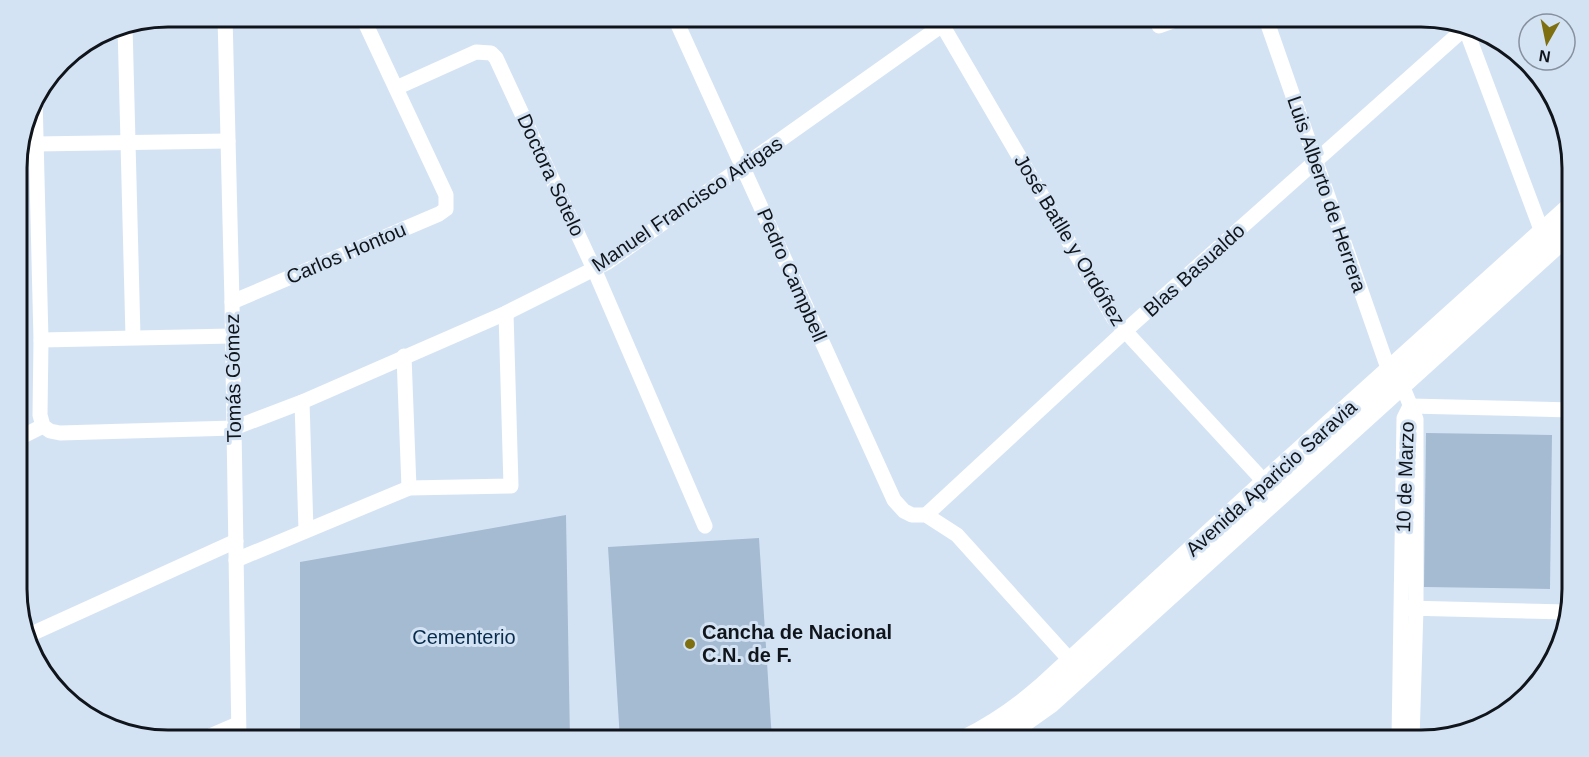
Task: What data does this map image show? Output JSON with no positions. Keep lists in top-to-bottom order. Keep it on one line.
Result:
{"streets":{"street":["Doctora Sotelo","Luis Alberto de Herrera","Manuel Francisco Artigas","José Batlle y Ordóñez","Carlos Hontou","Blas Basualdo","Pedro Campbell","Tomás Gómez","10 de Marzo","Avenida Aparicio Saravia"]},"crossings":[["Doctora Sotelo","Manuel Francisco Artigas"],["Doctora Sotelo","Carlos Hontou"],["Luis Alberto de Herrera","Blas Basualdo"],["Luis Alberto de Herrera","10 de Marzo"],["Luis Alberto de Herrera","Avenida Aparicio Saravia"],["Manuel Francisco Artigas","Pedro Campbell"],["Manuel Francisco Artigas","Tomás Gómez"],["José Batlle y Ordóñez","Blas Basualdo"],["José Batlle y Ordóñez","Avenida Aparicio Saravia"],["Carlos Hontou","Tomás Gómez"],["Blas Basualdo","Pedro Campbell"],["Pedro Campbell","Avenida Aparicio Saravia"]],"parks":["Cementerio"],"places":["Cancha de Nacional C.N. de F."],"north":"bottom"}
